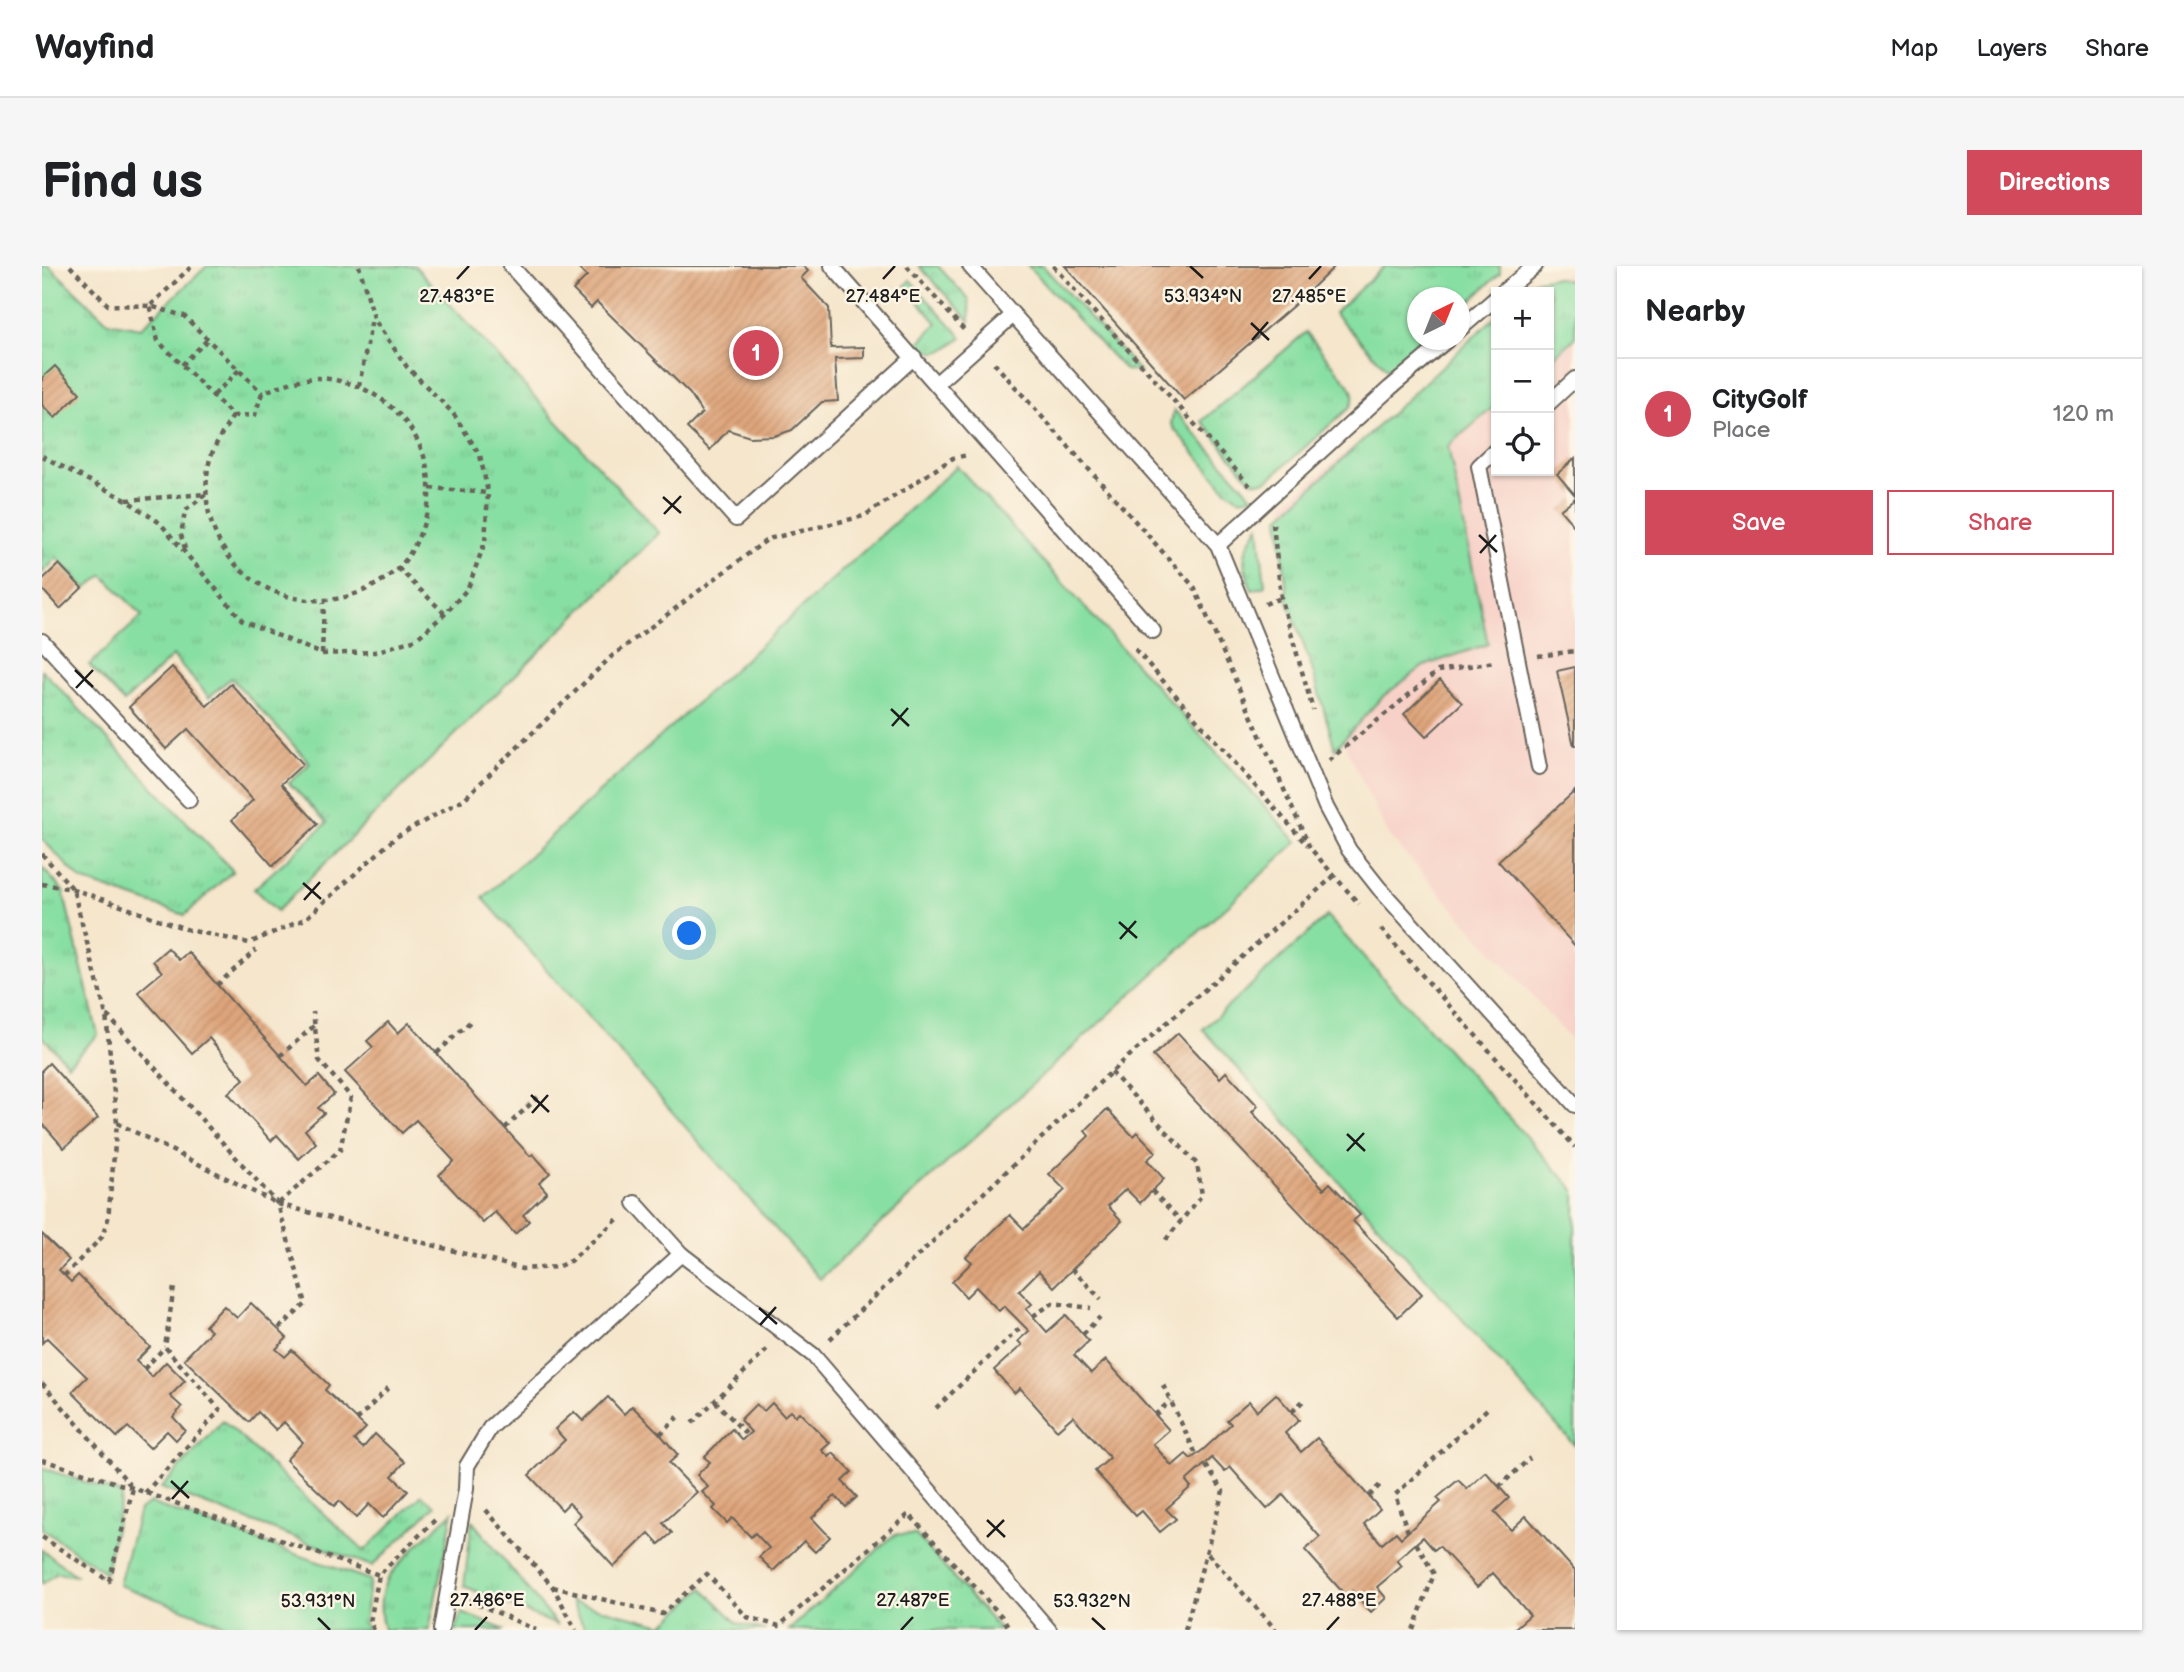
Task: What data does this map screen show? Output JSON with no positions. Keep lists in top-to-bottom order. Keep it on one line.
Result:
{"north":"top right","page":{"header":"Wayfind","nav":["Map","Layers","Share"],"buttons":["Directions",["Save","Share"]],"title":"Find us","heading":"Nearby","map_buttons":["+","−"],"pins":"1","list":[{"mark":"1","name":"CityGolf","note":"Place","value":"120 m"}]},"coordinates":["53.934°N","27.483°E","27.484°E","27.485°E","27.486°E","27.487°E","27.488°E","53.931°N","53.932°N"]}
